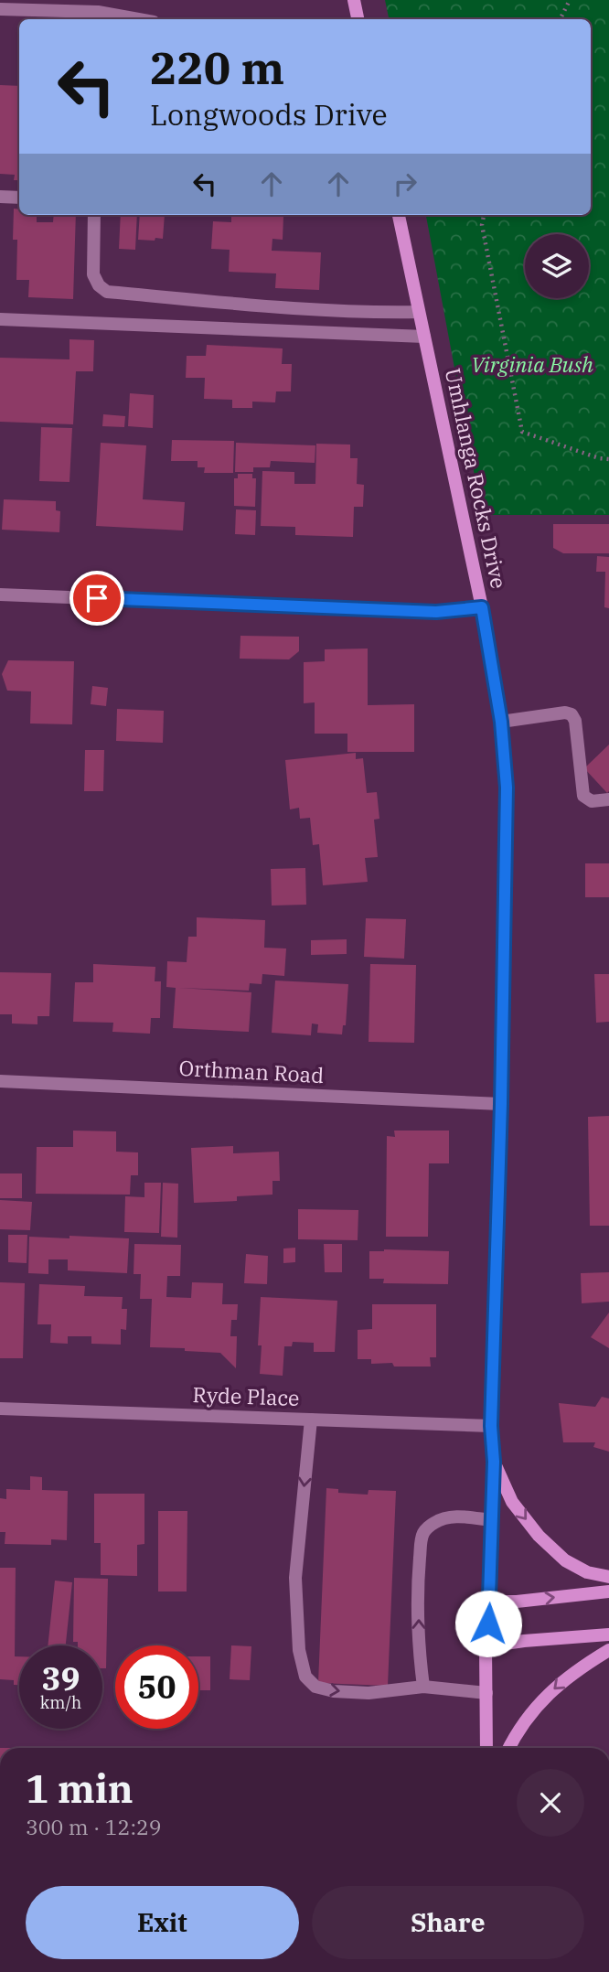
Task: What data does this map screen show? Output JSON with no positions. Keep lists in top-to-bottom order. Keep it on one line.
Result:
{"streets":{"main road":["Umhlanga Rocks Drive"],"street":["Orthman Road","Ryde Place"]},"crossings":[["Umhlanga Rocks Drive","Orthman Road"],["Umhlanga Rocks Drive","Ryde Place"]],"parks":["Virginia Bush"],"page":{"turn":["220 m","Longwoods Drive"],"speed":"39 km/h","limit":"50","heading":["1 min","300 m · 12:29"],"buttons":["Exit","Share"]}}
